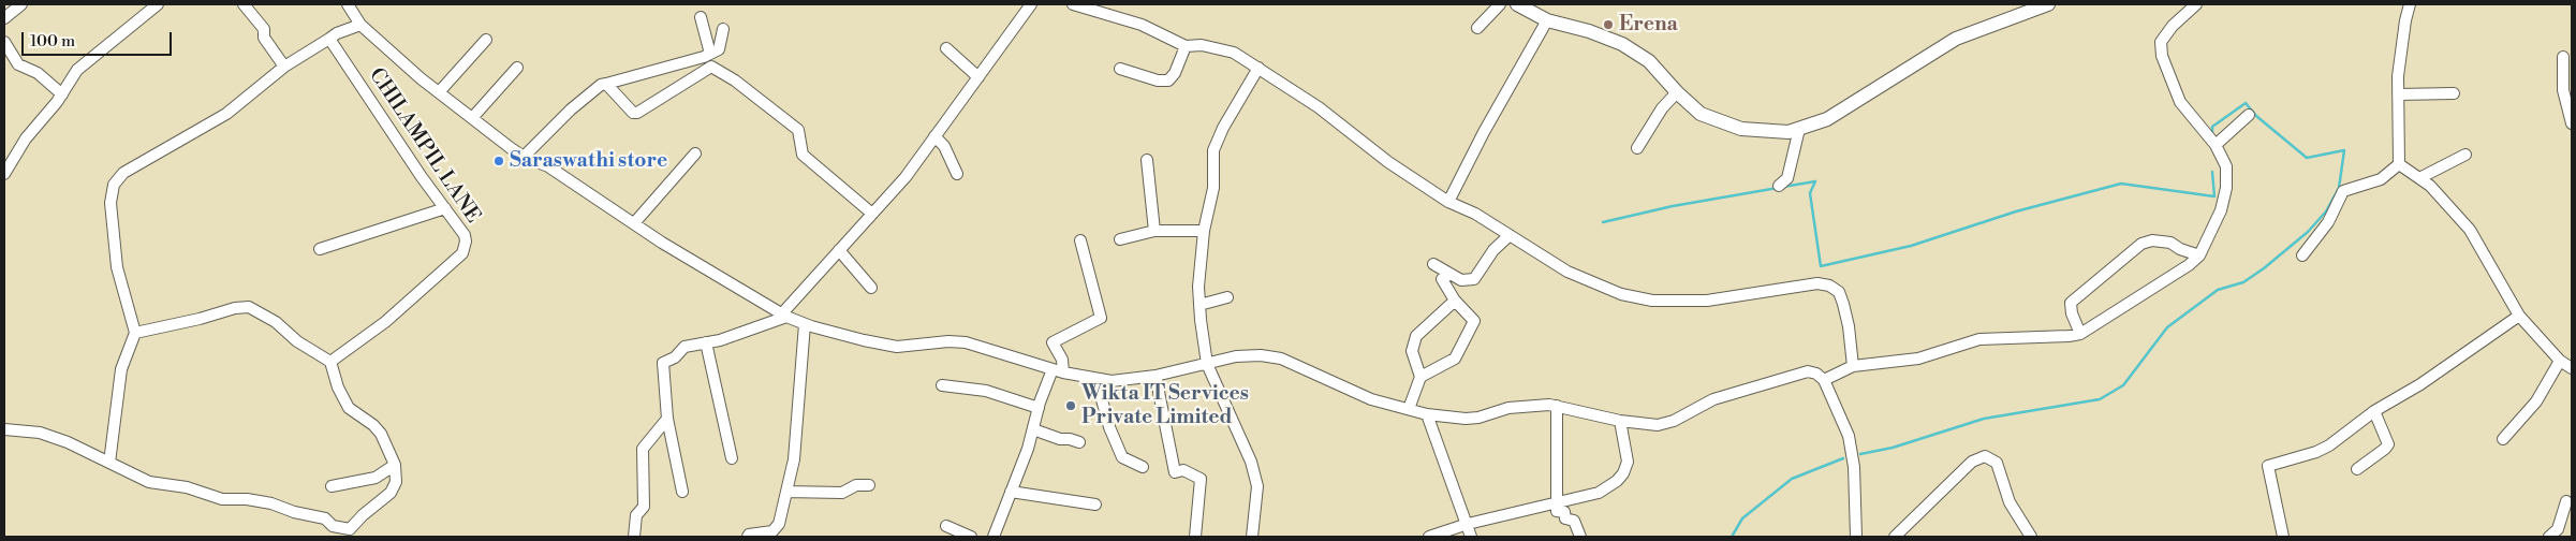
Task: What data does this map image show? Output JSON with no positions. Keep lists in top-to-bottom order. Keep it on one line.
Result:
{"streets":{"street":["CHILAMPIL LANE"]},"places":["Erena","Saraswathi store","Wikta IT Services Private Limited"],"scale_bar":"100 m"}
